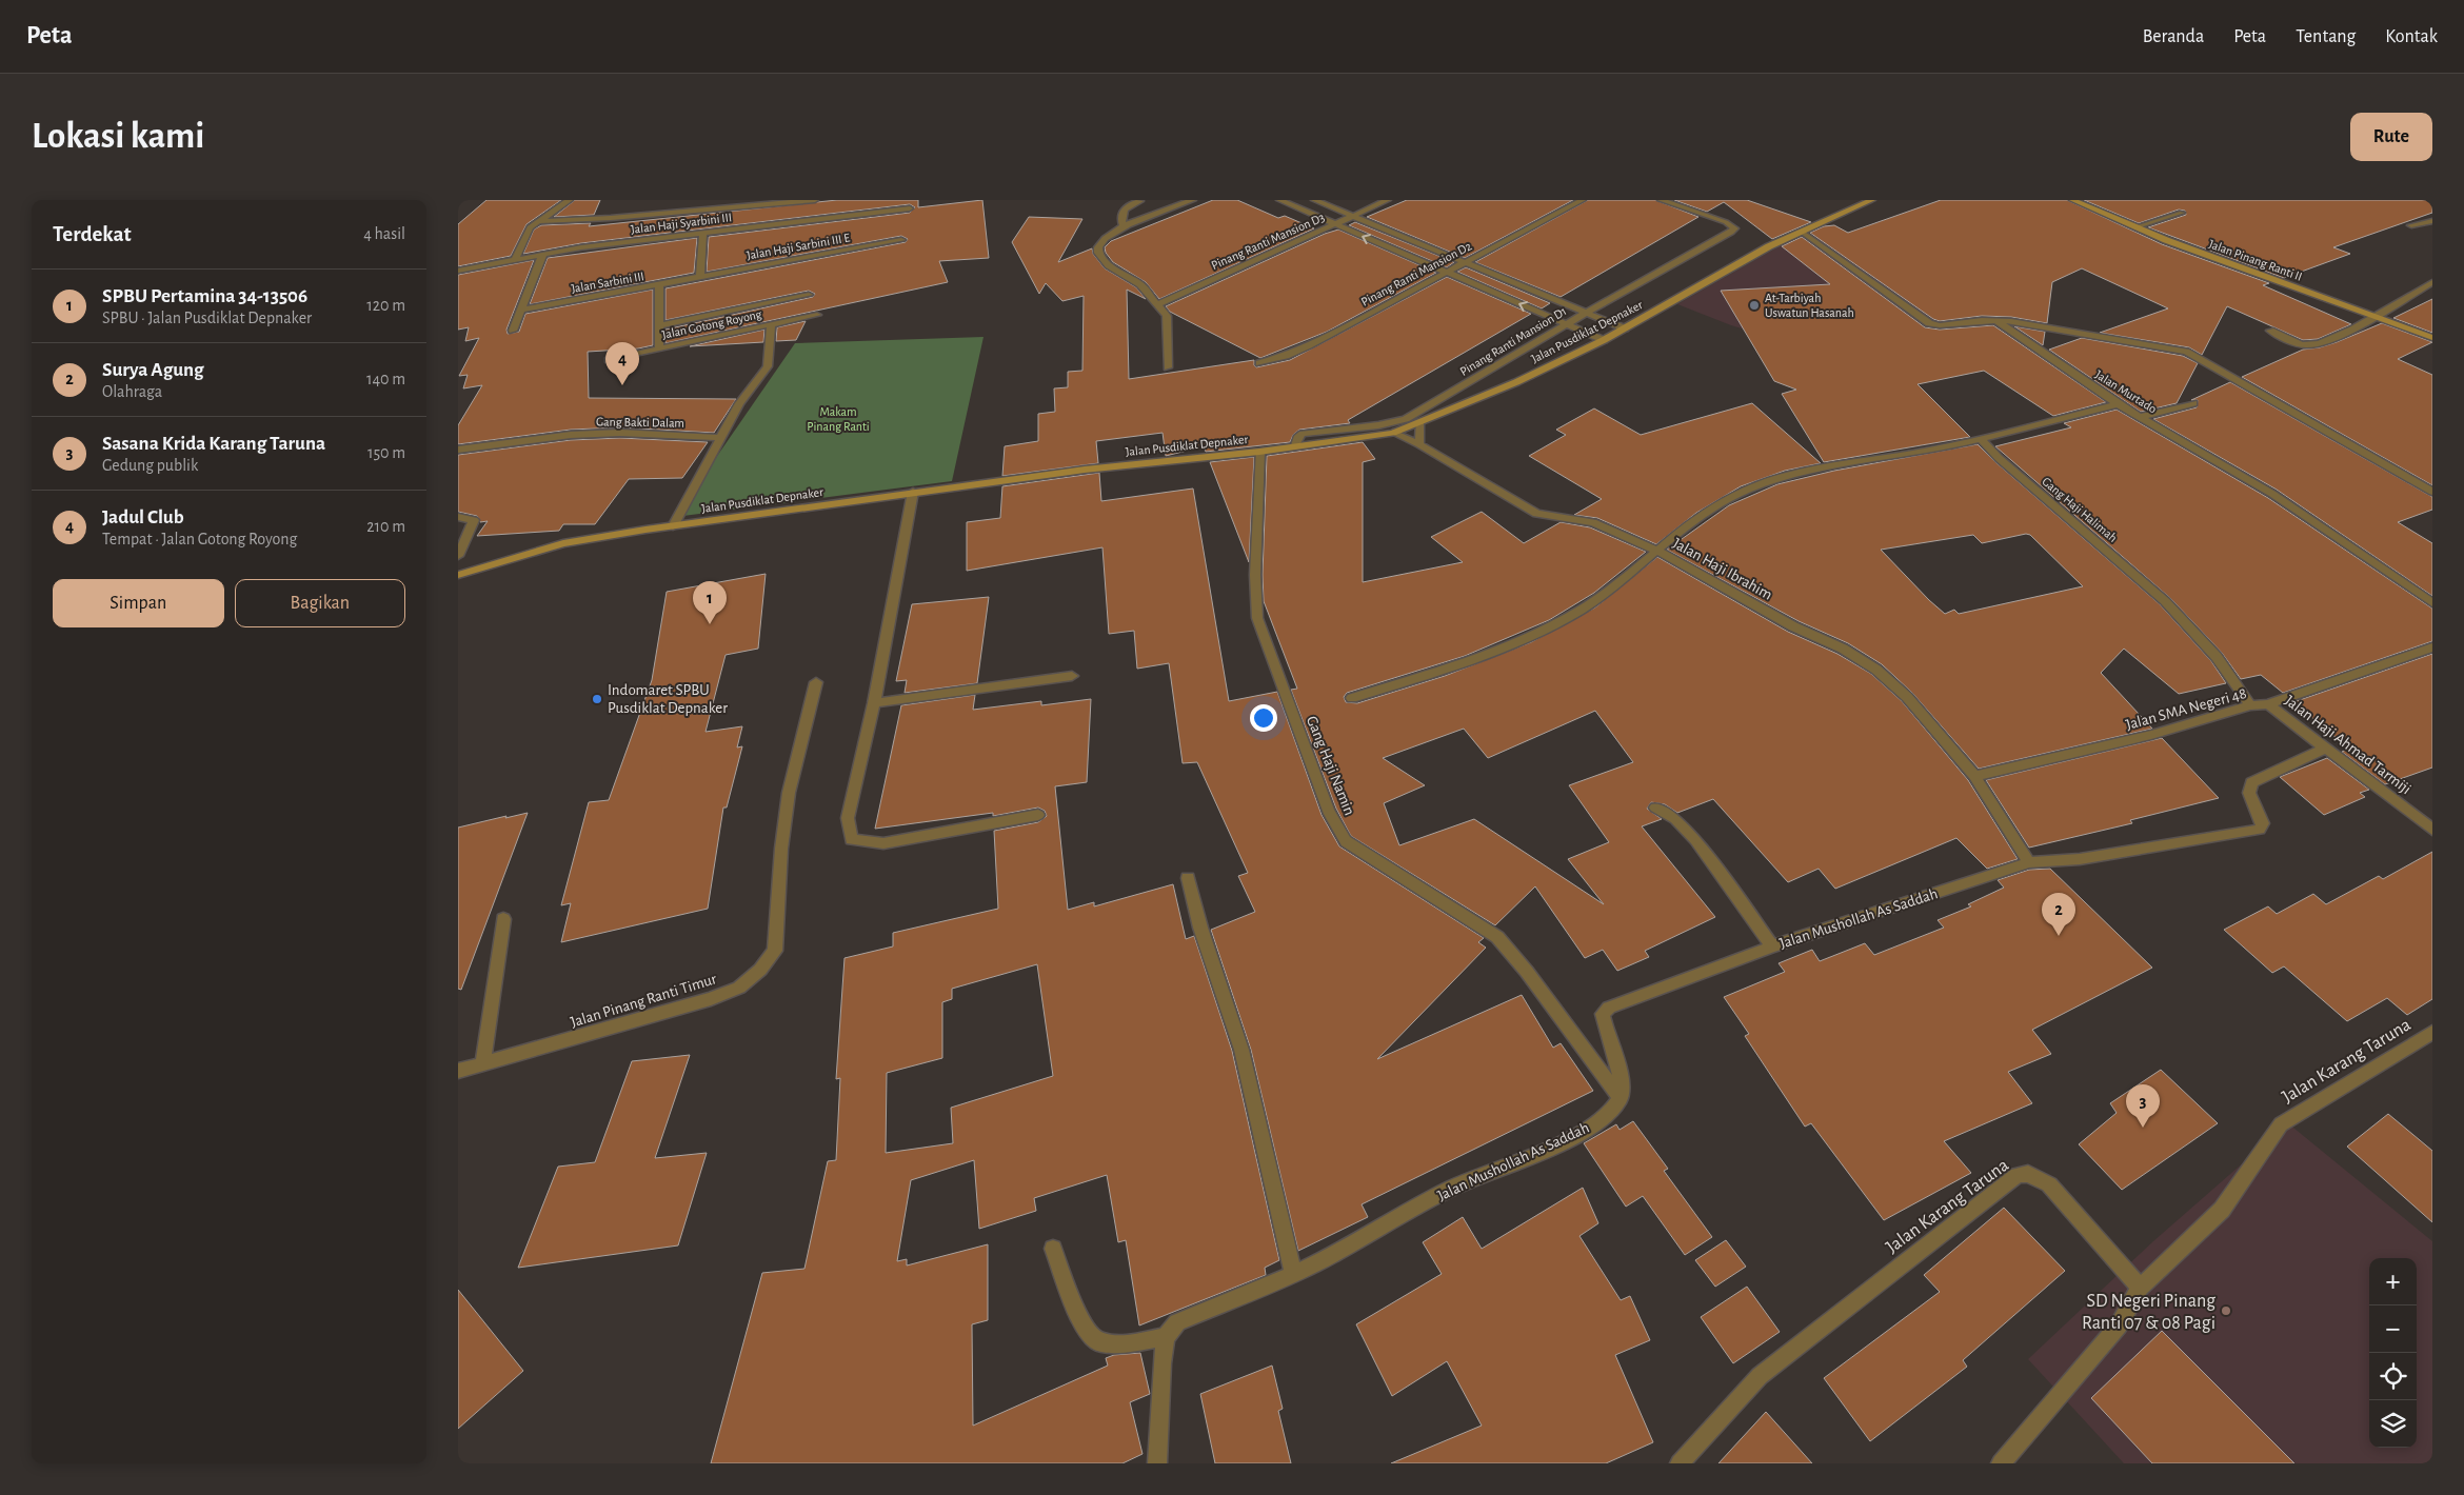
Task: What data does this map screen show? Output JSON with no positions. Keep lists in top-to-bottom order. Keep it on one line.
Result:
{"streets":{"street":["Jalan Haji Syarbini III","Pinang Ranti Mansion D3","Jalan Haji Sarbini III E","Jalan Pinang Ranti II","Pinang Ranti Mansion D2","Jalan Sarbini III","Jalan Gotong Royong","Jalan Pusdiklat Depnaker","Pinang Ranti Mansion D1","Jalan Murtado","Gang Bakti Dalam","Gang Haji Halimah","Jalan Haji Ibrahim","Jalan SMA Negeri 48","Jalan Haji Ahmad Tarmiji","Gang Haji Namin","Jalan Mushollah As Saddah","Jalan Pinang Ranti Timur","Jalan Karang Taruna"]},"crossings":[["Jalan Haji Sarbini III E","Jalan Sarbini III"],["Jalan Sarbini III","Jalan Gotong Royong"],["Jalan Gotong Royong","Gang Bakti Dalam"],["Jalan Pusdiklat Depnaker","Pinang Ranti Mansion D1"],["Jalan Pusdiklat Depnaker","Jalan Haji Ibrahim"],["Jalan Pusdiklat Depnaker","Gang Haji Namin"],["Gang Haji Halimah","Jalan SMA Negeri 48"],["Jalan Haji Ibrahim","Jalan SMA Negeri 48"],["Jalan SMA Negeri 48","Jalan Haji Ahmad Tarmiji"],["Jalan Haji Ahmad Tarmiji","Jalan Mushollah As Saddah"],["Gang Haji Namin","Jalan Mushollah As Saddah"]],"parks":["Makam Pinang Ranti"],"places":["At-Tarbiyah Uswatun Hasanah","Indomaret SPBU Pusdiklat Depnaker","SD Negeri Pinang Ranti 07 & 08 Pagi"],"page":{"header":"Peta","nav":["Beranda","Peta","Tentang","Kontak"],"buttons":["Rute",["Simpan","Bagikan"]],"title":"Lokasi kami","heading":["Terdekat","4 hasil"],"list":[{"mark":"1","name":"SPBU Pertamina 34-13506","note":"SPBU · Jalan Pusdiklat Depnaker","value":"120 m"},{"mark":"2","name":"Surya Agung","note":"Olahraga","value":"140 m"},{"mark":"3","name":"Sasana Krida Karang Taruna","note":"Gedung publik","value":"150 m"},{"mark":"4","name":"Jadul Club","note":"Tempat · Jalan Gotong Royong","value":"210 m"}],"pins":["4","1","2","3"],"map_buttons":["+","−"]}}
